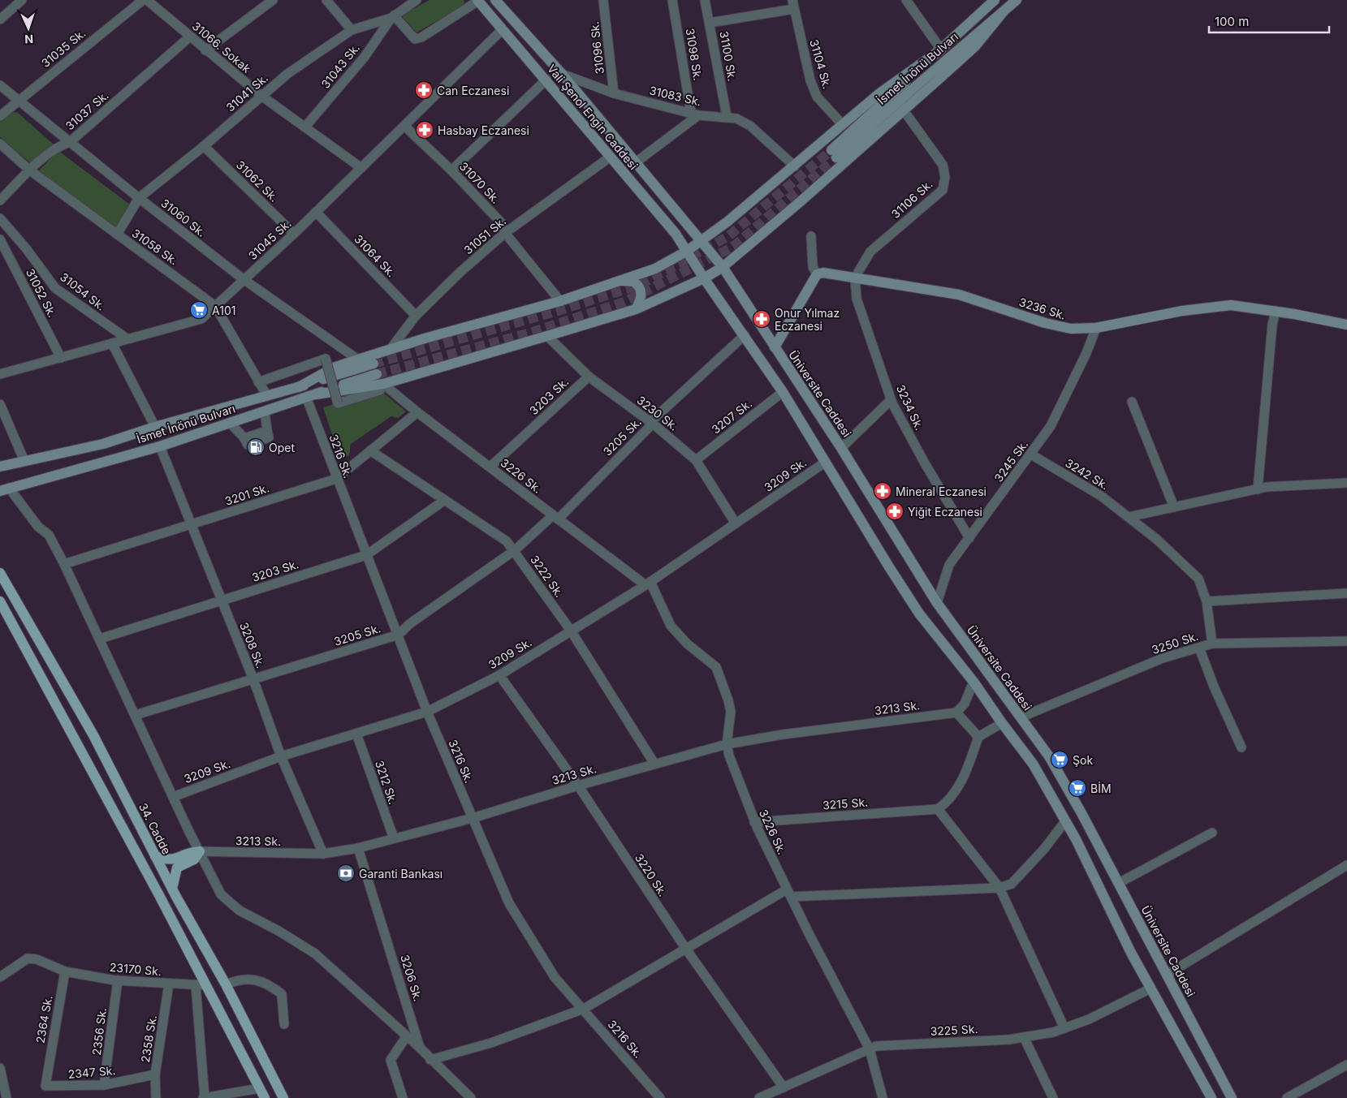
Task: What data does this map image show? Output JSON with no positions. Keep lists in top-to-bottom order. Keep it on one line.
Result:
{"streets":{"main road":["İsmet İnönü Bulvarı","Vali Şenol Engin Caddesi","3236 Sk.","Üniversite Caddesi","34. Cadde"],"street":["31066. Sokak","31035 Sk.","31096 Sk.","31098 Sk.","31100 Sk.","31104 Sk.","31043 Sk.","31041 Sk.","31083 Sk.","31037 Sk.","31062 Sk.","31070 Sk.","31106 Sk.","31060 Sk.","31051 Sk.","31045 Sk.","31058 Sk.","31064 Sk.","31054 Sk.","31052 Sk.","3203 Sk.","3234 Sk.","3230 Sk.","3207 Sk.","3205 Sk.","3216 Sk.","3245 Sk.","3242 Sk.","3209 Sk.","3226 Sk.","3201 Sk.","3222 Sk.","3250 Sk.","3208 Sk.","3213 Sk.","3212 Sk.","3215 Sk.","3220 Sk.","23170 Sk.","3206 Sk.","2364 Sk.","3225 Sk.","2356 Sk.","2358 Sk.","2347 Sk."]},"crossings":[["31066. Sokak","31043 Sk."],["31066. Sokak","31041 Sk."],["31066. Sokak","31037 Sk."],["31066. Sokak","31045 Sk."],["31035 Sk.","31060 Sk."],["31096 Sk.","31083 Sk."],["31098 Sk.","31083 Sk."],["31100 Sk.","31083 Sk."],["31043 Sk.","31041 Sk."],["İsmet İnönü Bulvarı","31058 Sk."],["İsmet İnönü Bulvarı","3216 Sk."],["İsmet İnönü Bulvarı","3208 Sk."],["31041 Sk.","31062 Sk."],["31041 Sk.","31060 Sk."],["31041 Sk.","31058 Sk."],["31083 Sk.","Vali Şenol Engin Caddesi"],["31037 Sk.","31060 Sk."],["31037 Sk.","31058 Sk."],["Vali Şenol Engin Caddesi","31051 Sk."],["Vali Şenol Engin Caddesi","31045 Sk."],["Vali Şenol Engin Caddesi","Üniversite Caddesi"],["31062 Sk.","31045 Sk."],["31070 Sk.","31051 Sk."],["31070 Sk.","31045 Sk."],["31106 Sk.","3236 Sk."],["31106 Sk.","3234 Sk."],["31060 Sk.","31045 Sk."],["31051 Sk.","31064 Sk."],["31045 Sk.","31058 Sk."],["31045 Sk.","31064 Sk."],["31045 Sk.","31054 Sk."],["31045 Sk.","31052 Sk."],["3236 Sk.","3234 Sk."],["3236 Sk.","3245 Sk."],["Üniversite Caddesi","3245 Sk."],["Üniversite Caddesi","3250 Sk."],["3203 Sk.","3230 Sk."],["3203 Sk.","3216 Sk."],["3203 Sk.","3226 Sk."],["3203 Sk.","3222 Sk."],["3203 Sk.","3208 Sk."],["3234 Sk.","3245 Sk."],["3230 Sk.","3207 Sk."],["3230 Sk.","3205 Sk."],["3230 Sk.","3209 Sk."],["3205 Sk.","3216 Sk."],["3205 Sk.","3226 Sk."],["3205 Sk.","3222 Sk."],["3205 Sk.","3208 Sk."],["3216 Sk.","3209 Sk."],["3216 Sk.","3201 Sk."],["3216 Sk.","3213 Sk."],["3245 Sk.","3242 Sk."],["3242 Sk.","3250 Sk."],["3209 Sk.","3226 Sk."],["3209 Sk.","3222 Sk."],["3209 Sk.","3208 Sk."],["3209 Sk.","3212 Sk."],["3209 Sk.","3220 Sk."],["3226 Sk.","3201 Sk."],["3226 Sk.","3213 Sk."],["3226 Sk.","3215 Sk."],["3226 Sk.","3225 Sk."],["3201 Sk.","3222 Sk."],["3201 Sk.","3208 Sk."],["3222 Sk.","3213 Sk."],["3208 Sk.","3213 Sk."],["3213 Sk.","3212 Sk."],["3213 Sk.","3220 Sk."],["3213 Sk.","3206 Sk."],["3220 Sk.","3225 Sk."],["23170 Sk.","2364 Sk."],["23170 Sk.","2356 Sk."],["23170 Sk.","2358 Sk."],["2364 Sk.","2347 Sk."],["2356 Sk.","2347 Sk."],["2358 Sk.","2347 Sk."]],"places":{"pharmacy":["Can Eczanesi","Hasbay Eczanesi","Onur Yılmaz Eczanesi","Mineral Eczanesi","Yiğit Eczanesi"],"supermarket":["A101","Şok","BİM"],"fuel station":["Opet"],"bank":["Garanti Bankası"]},"scale_bar":"100 m","north":"bottom"}
